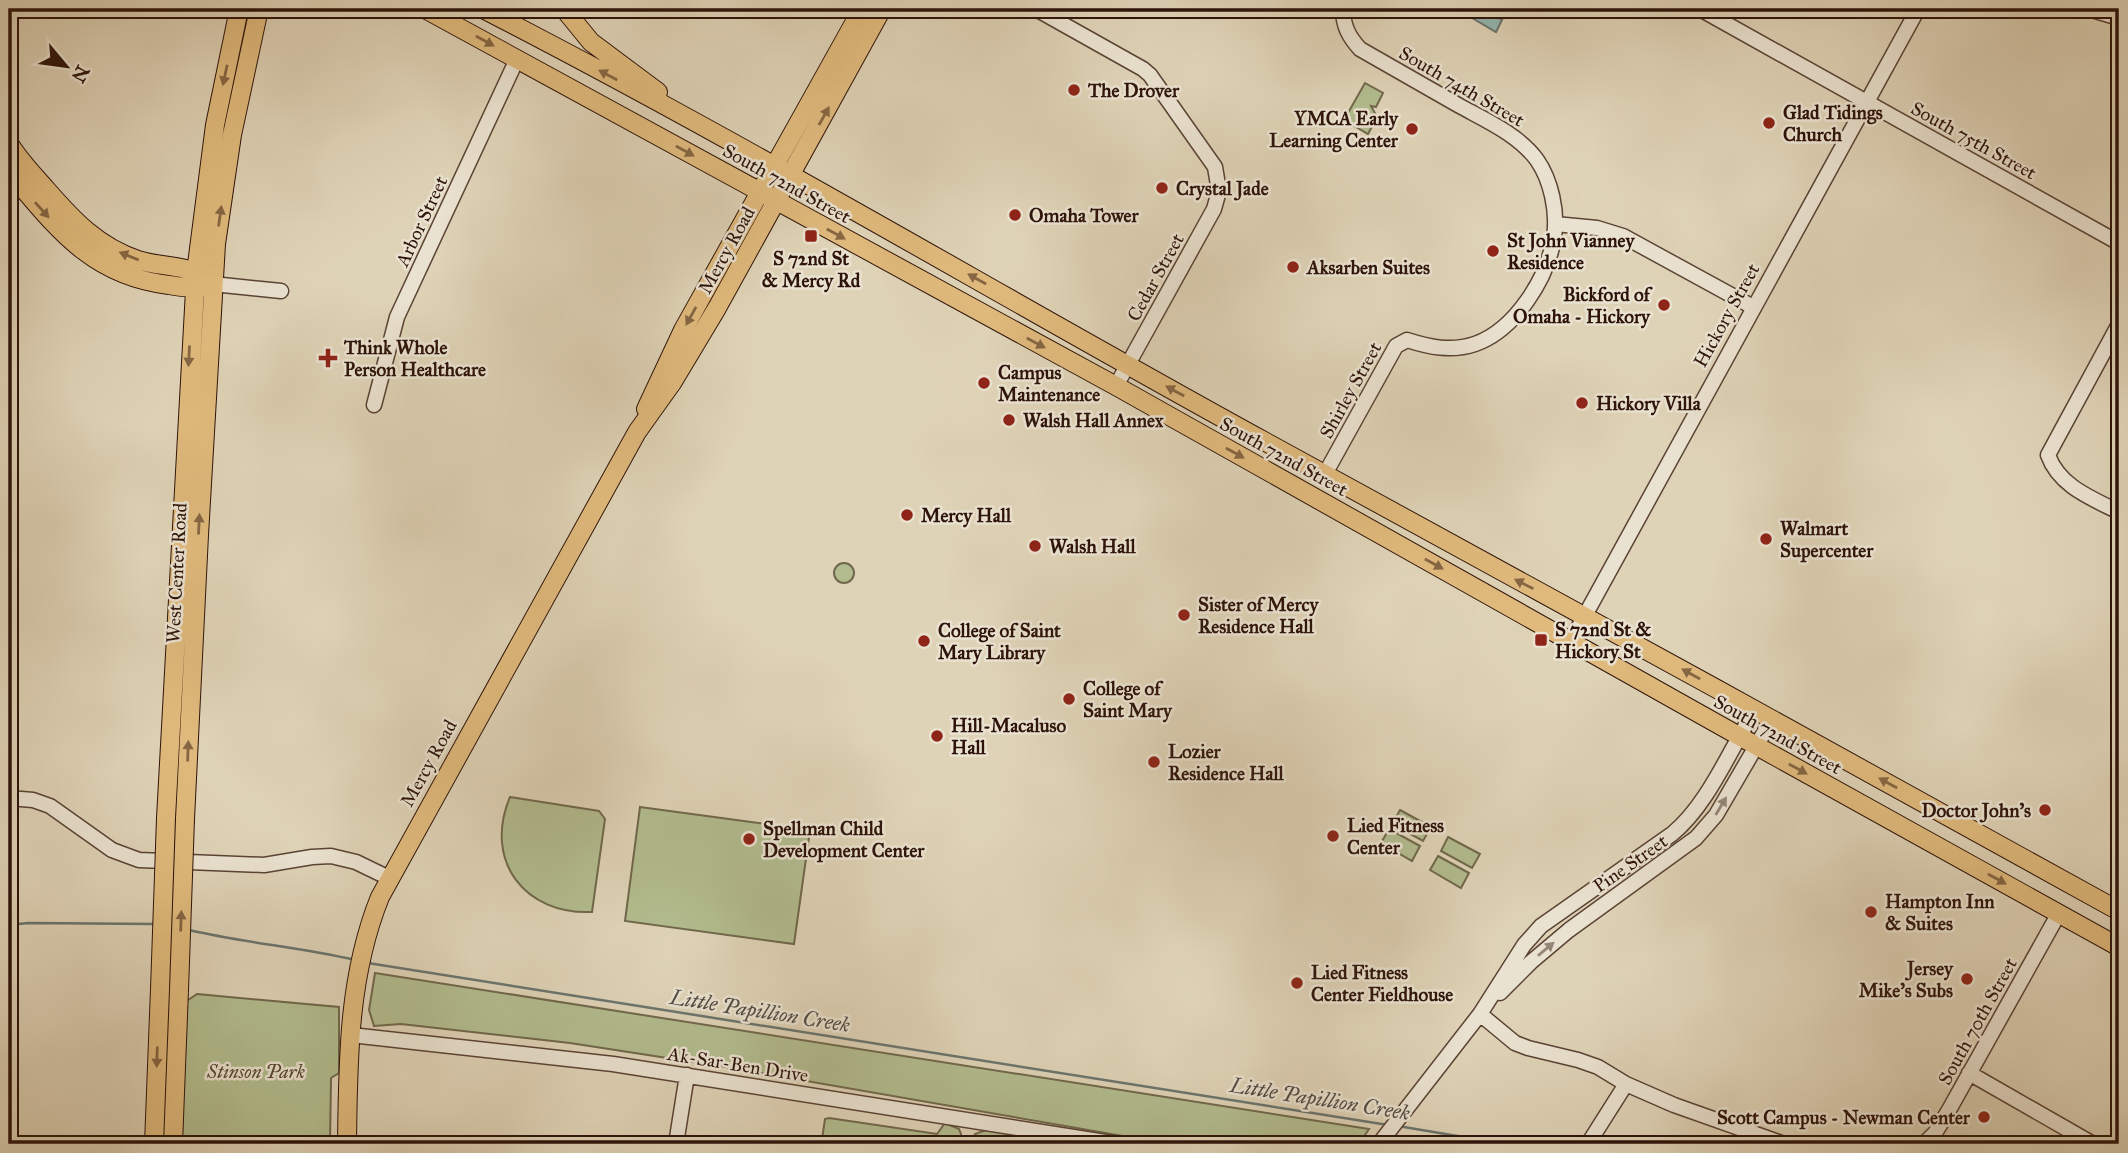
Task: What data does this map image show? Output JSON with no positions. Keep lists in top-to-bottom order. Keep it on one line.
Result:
{"streets":{"main road":["South 72nd Street","Mercy Road","West Center Road"],"street":["South 74th Street","South 75th Street","Arbor Street","Cedar Street","Hickory Street","Shirley Street","Pine Street","South 70th Street","Ak-Sar-Ben Drive"]},"crossings":[["South 74th Street","Shirley Street"],["South 75th Street","Hickory Street"],["South 72nd Street","Arbor Street"],["South 72nd Street","Mercy Road"],["South 72nd Street","Cedar Street"],["South 72nd Street","Hickory Street"],["South 72nd Street","Shirley Street"],["South 72nd Street","Pine Street"],["South 72nd Street","South 70th Street"],["Mercy Road","Ak-Sar-Ben Drive"]],"water":["Little Papillion Creek"],"parks":["Stinson Park"],"places":{"other":["The Drover","Glad Tidings Church","YMCA Early Learning Center","Crystal Jade","Omaha Tower","St John Vianney Residence","Aksarben Suites","Bickford of Omaha - Hickory","Campus Maintenance","Hickory Villa","Walsh Hall Annex","Mercy Hall","Walmart Supercenter","Walsh Hall","Sister of Mercy Residence Hall","College of Saint Mary Library","College of Saint Mary","Hill-Macaluso Hall","Lozier Residence Hall","Doctor John's","Lied Fitness Center","Spellman Child Development Center","Hampton Inn & Suites","Jersey Mike's Subs","Lied Fitness Center Fieldhouse","Scott Campus - Newman Center"],"transit":["S 72nd St & Mercy Rd","S 72nd St & Hickory St"],"health":["Think Whole Person Healthcare"]},"north":"bottom right"}
